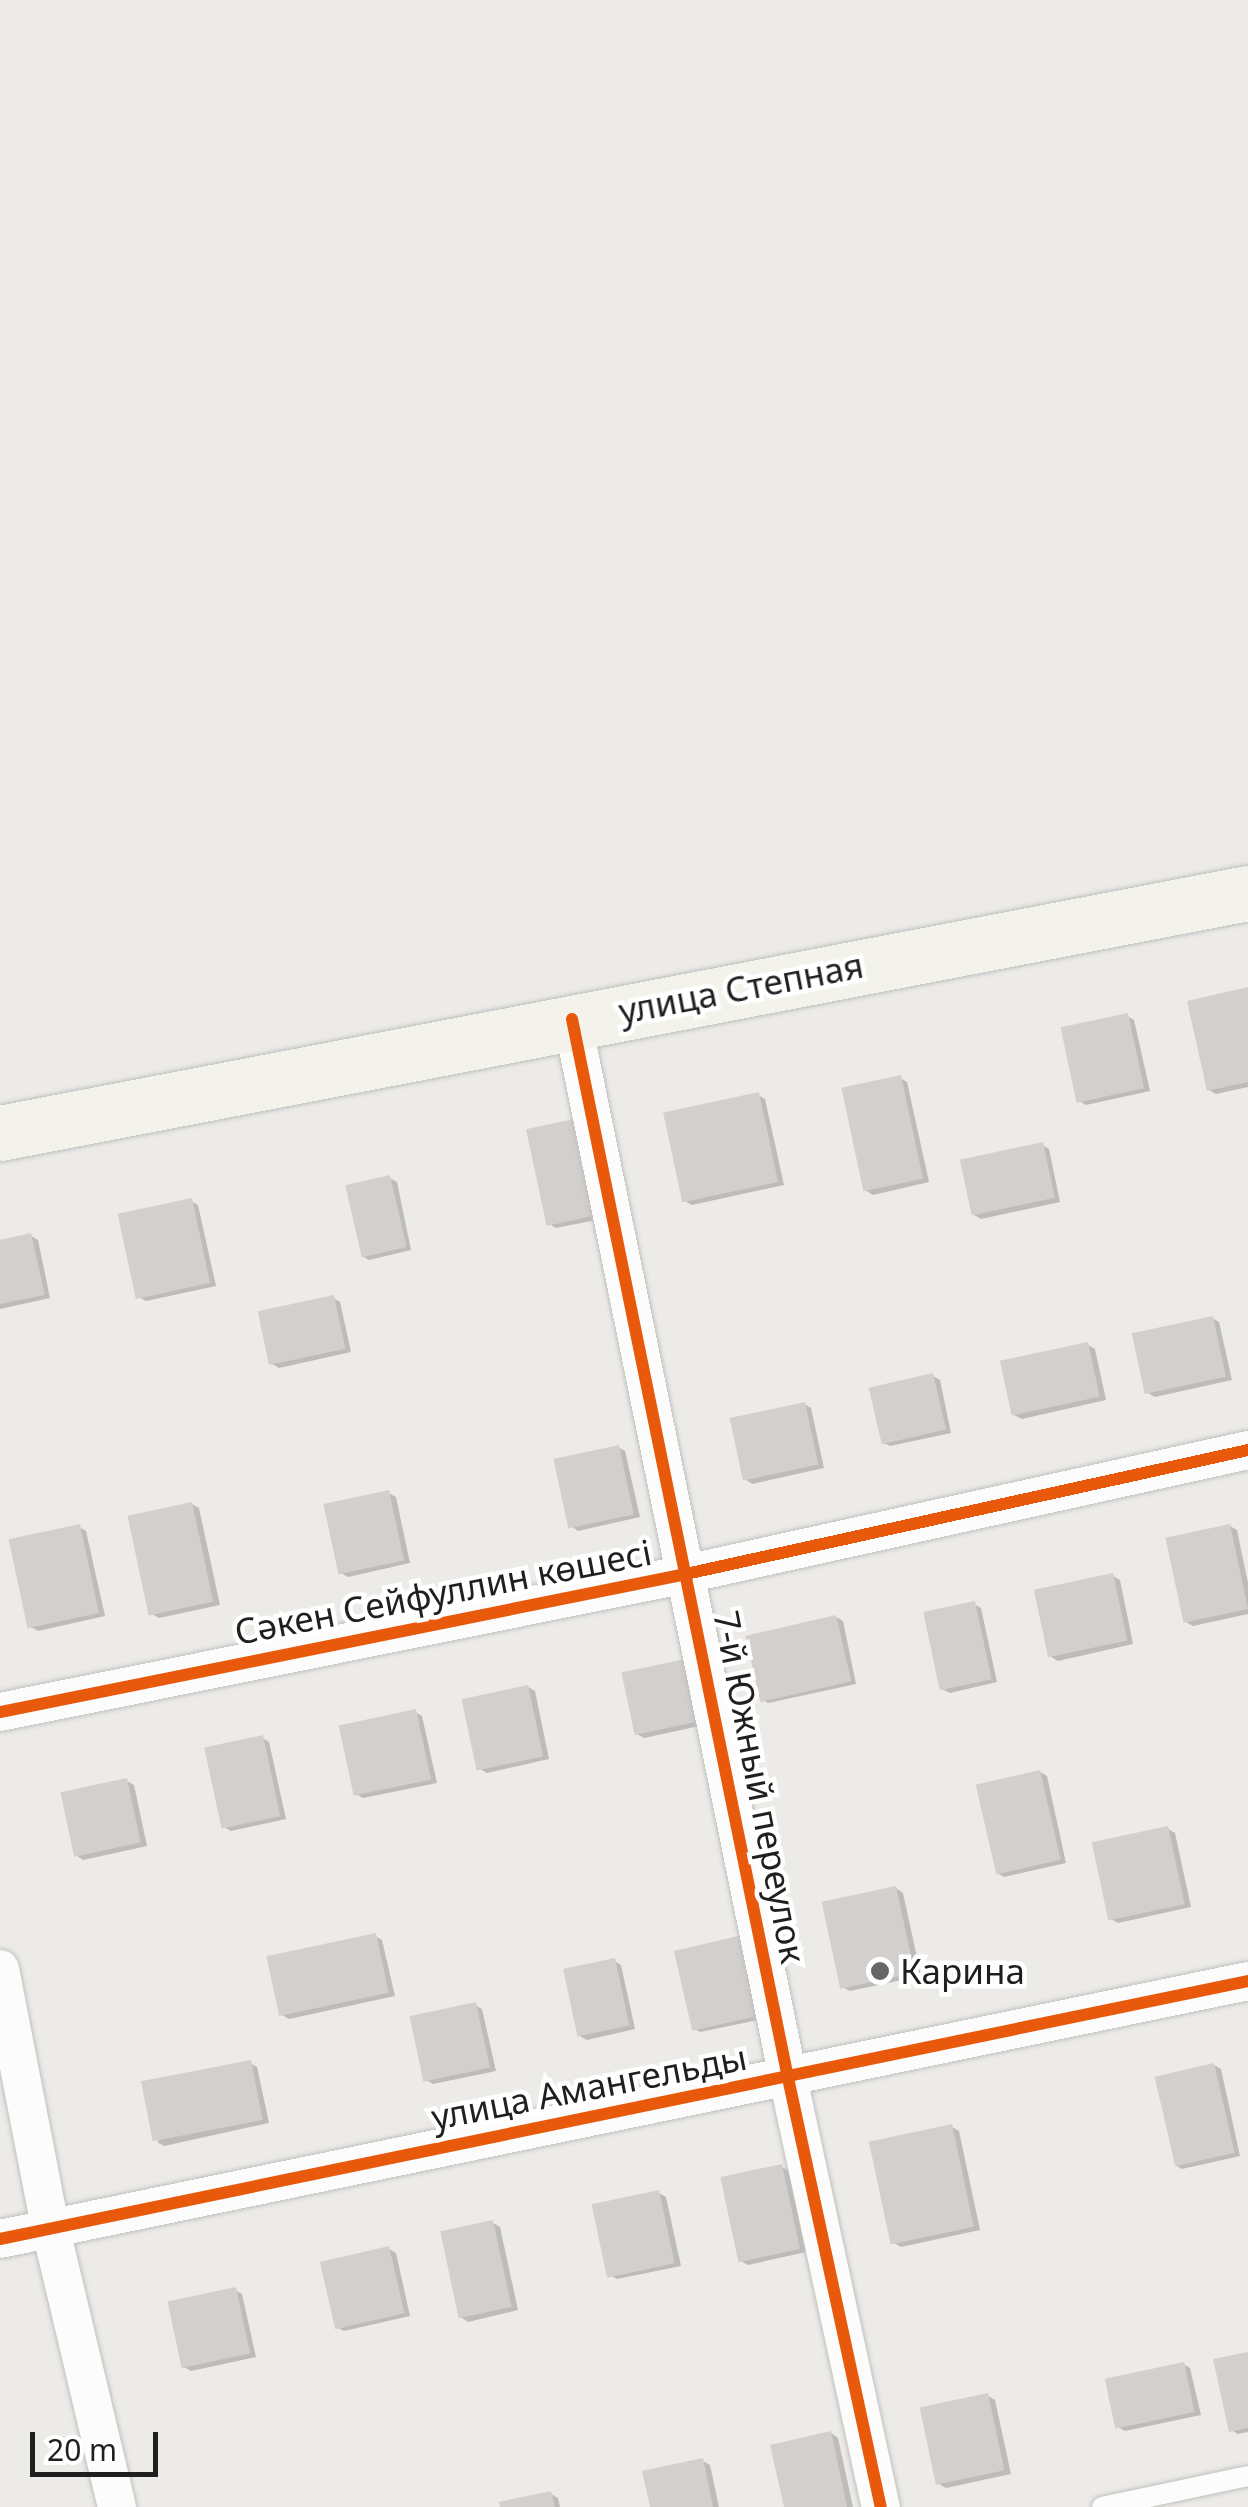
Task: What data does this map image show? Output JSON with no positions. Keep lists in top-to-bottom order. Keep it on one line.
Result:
{"streets":{"street":["улица Степная","Сәкен Сейфуллин көшесі","7-й Южный переулок","улица Амангельды"]},"crossings":[["улица Степная","7-й Южный переулок"],["Сәкен Сейфуллин көшесі","7-й Южный переулок"],["7-й Южный переулок","улица Амангельды"]],"places":["Карина"],"scale_bar":"20 m"}
